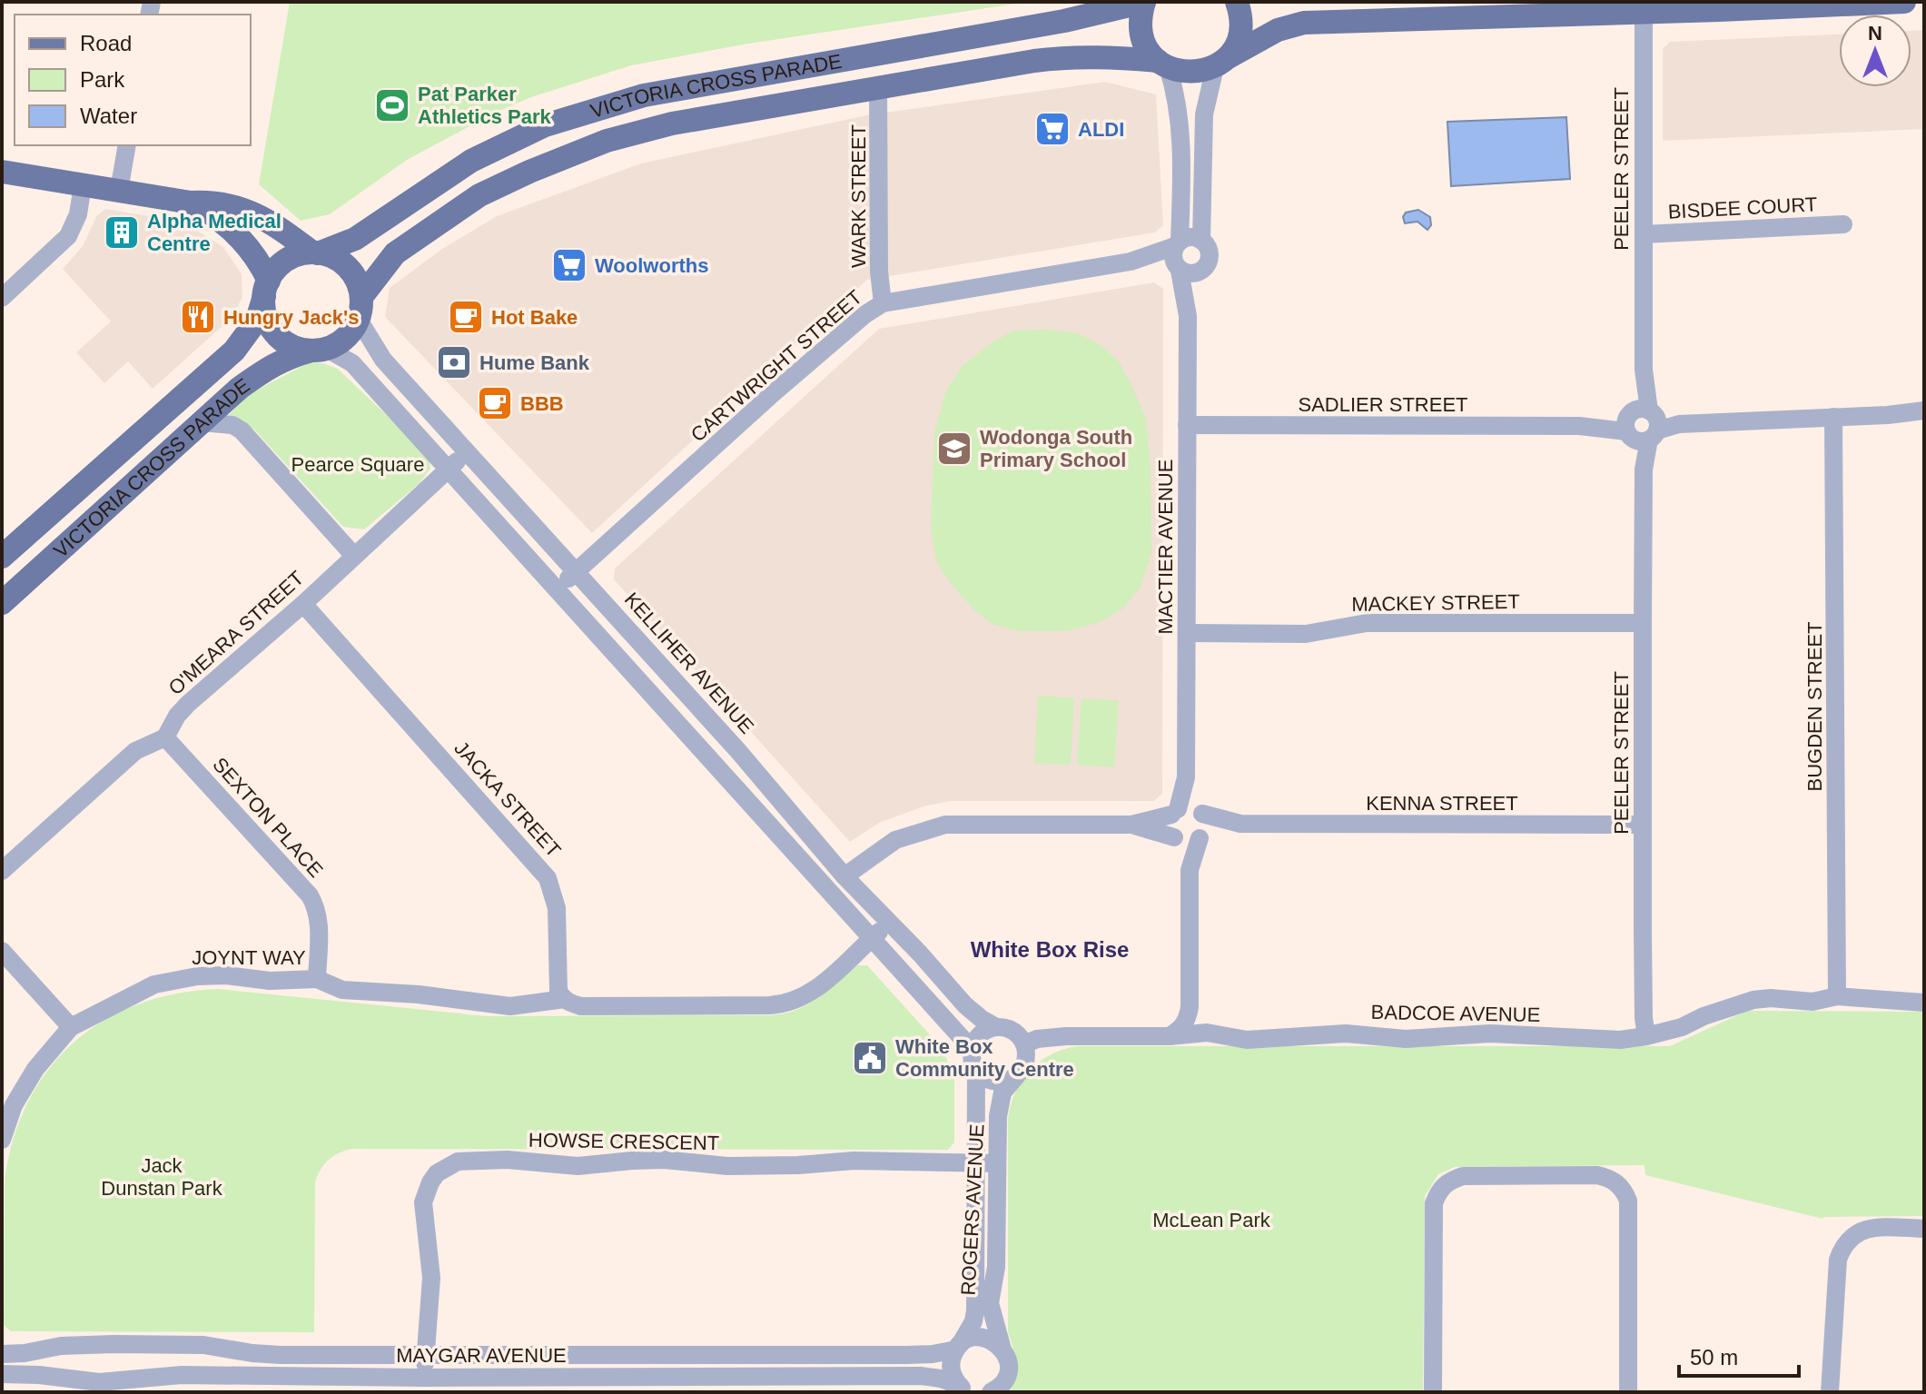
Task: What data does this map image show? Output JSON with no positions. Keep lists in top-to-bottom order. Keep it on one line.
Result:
{"streets":{"main road":["VICTORIA CROSS PARADE"],"street":["PEELER STREET","WARK STREET","BISDEE COURT","CARTWRIGHT STREET","SADLIER STREET","MACTIER AVENUE","MACKEY STREET","O'MEARA STREET","KELLIHER AVENUE","BUGDEN STREET","JACKA STREET","KENNA STREET","SEXTON PLACE","JOYNT WAY","BADCOE AVENUE","HOWSE CRESCENT","ROGERS AVENUE","MAYGAR AVENUE"]},"crossings":[["VICTORIA CROSS PARADE","WARK STREET"],["VICTORIA CROSS PARADE","KELLIHER AVENUE"],["PEELER STREET","BISDEE COURT"],["PEELER STREET","SADLIER STREET"],["PEELER STREET","MACKEY STREET"],["PEELER STREET","KENNA STREET"],["PEELER STREET","BADCOE AVENUE"],["WARK STREET","CARTWRIGHT STREET"],["CARTWRIGHT STREET","MACTIER AVENUE"],["CARTWRIGHT STREET","KELLIHER AVENUE"],["SADLIER STREET","MACTIER AVENUE"],["SADLIER STREET","BUGDEN STREET"],["MACTIER AVENUE","MACKEY STREET"],["MACTIER AVENUE","KENNA STREET"],["O'MEARA STREET","KELLIHER AVENUE"],["O'MEARA STREET","JACKA STREET"],["O'MEARA STREET","SEXTON PLACE"],["KELLIHER AVENUE","KENNA STREET"],["KELLIHER AVENUE","BADCOE AVENUE"],["KELLIHER AVENUE","ROGERS AVENUE"],["BUGDEN STREET","BADCOE AVENUE"],["JACKA STREET","JOYNT WAY"],["SEXTON PLACE","JOYNT WAY"],["BADCOE AVENUE","ROGERS AVENUE"],["HOWSE CRESCENT","ROGERS AVENUE"],["HOWSE CRESCENT","MAYGAR AVENUE"],["ROGERS AVENUE","MAYGAR AVENUE"]],"districts":["White Box Rise"],"parks":["Pearce Square","Jack Dunstan Park","McLean Park"],"places":{"sports":["Pat Parker Athletics Park"],"supermarket":["ALDI","Woolworths"],"building":["Alpha Medical Centre"],"restaurant":["Hungry Jack's"],"cafe":["Hot Bake","BBB"],"bank":["Hume Bank"],"school or university":["Wodonga South Primary School"],"public building":["White Box Community Centre"]},"legend":["Road","Park","Water"],"scale_bar":"50 m","north":"top"}
